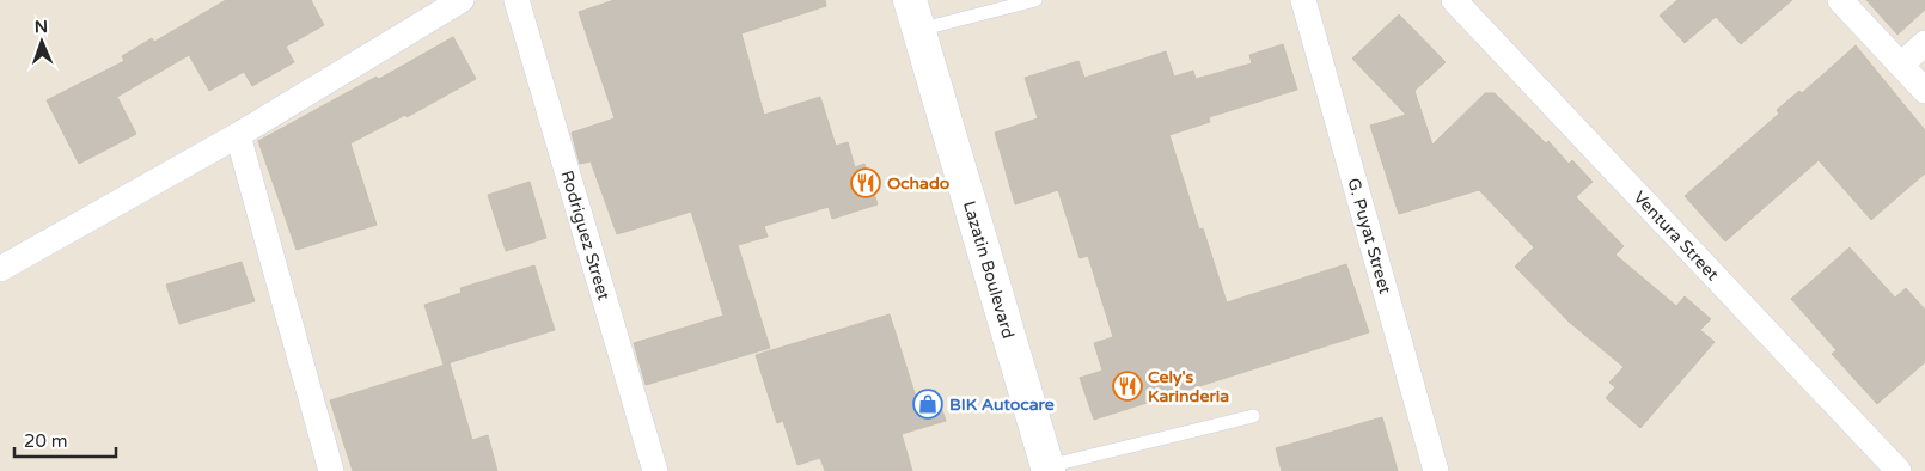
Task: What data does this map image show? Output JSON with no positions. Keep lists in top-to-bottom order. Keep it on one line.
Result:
{"streets":{"main road":["Lazatin Boulevard"],"street":["Rodriguez Street","G. Puyat Street","Ventura Street"]},"places":{"restaurant":["Ochado","Cely's Karinderia"],"shop":["BIK Autocare"]},"scale_bar":"20 m","north":"top"}
